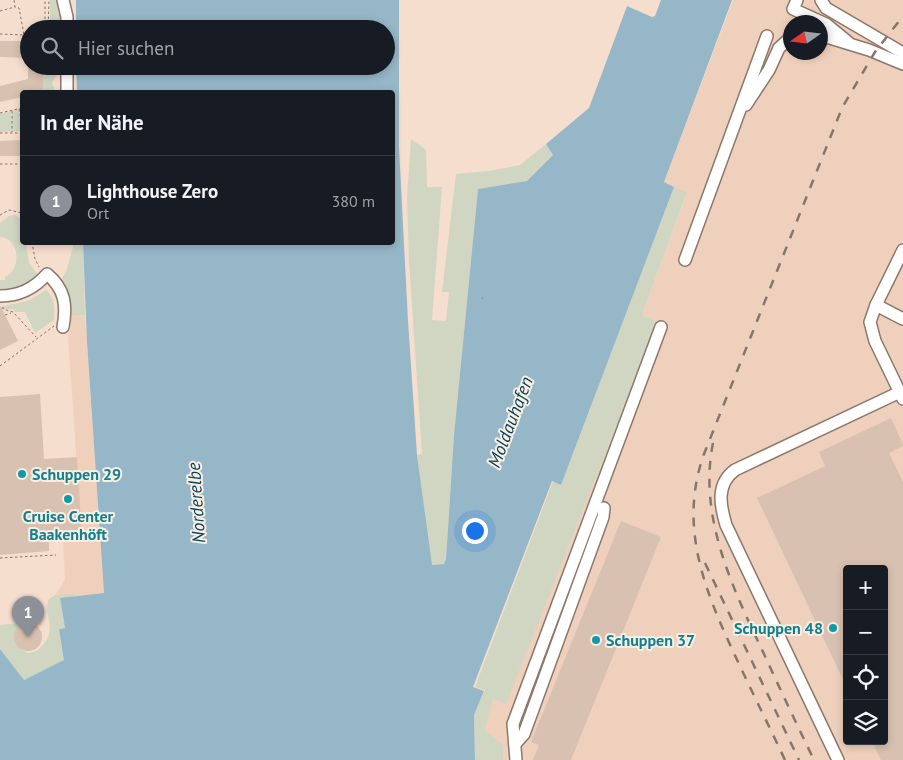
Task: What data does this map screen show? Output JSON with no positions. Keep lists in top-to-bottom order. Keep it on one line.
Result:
{"water":["Moldauhafen","Norderelbe"],"places":["Schuppen 29","Cruise Center Baakenhöft","Schuppen 48","Schuppen 37"],"north":"left","page":{"search":"Hier suchen","heading":"In der Nähe","list":[{"mark":"1","name":"Lighthouse Zero","note":"Ort","value":"380 m"}],"map_buttons":["+","−"],"pins":"1"}}
